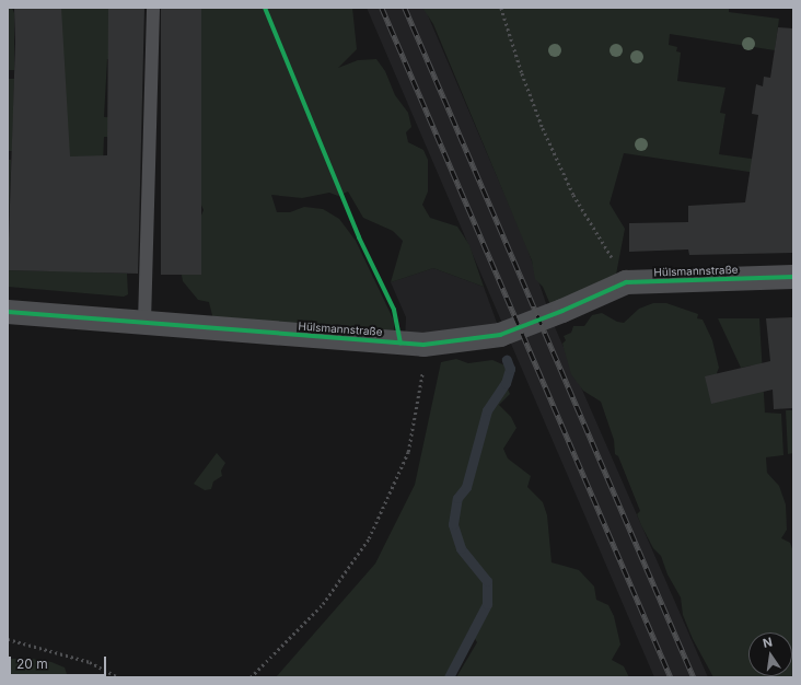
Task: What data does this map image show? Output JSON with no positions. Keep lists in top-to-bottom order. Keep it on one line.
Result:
{"streets":{"street":["Hülsmannstraße"]},"scale_bar":"20 m","north":"top"}
